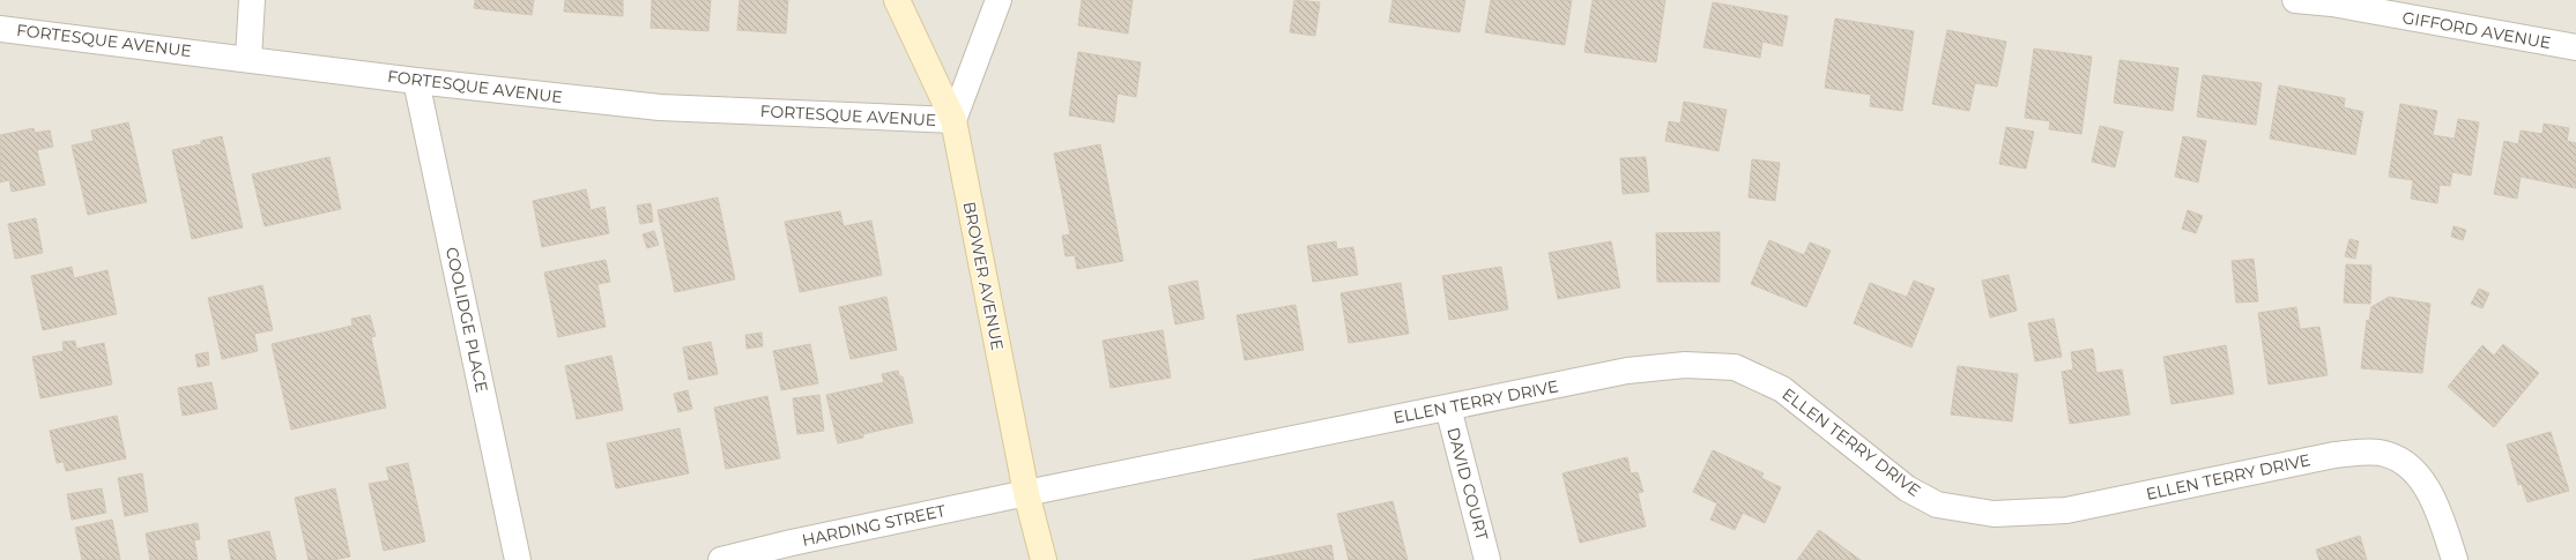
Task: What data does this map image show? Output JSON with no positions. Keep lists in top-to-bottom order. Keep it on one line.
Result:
{"streets":{"main road":["BROWER AVENUE"],"street":["GIFFORD AVENUE","FORTESQUE AVENUE","COOLIDGE PLACE","ELLEN TERRY DRIVE","DAVID COURT","HARDING STREET"]},"crossings":[["FORTESQUE AVENUE","BROWER AVENUE"],["FORTESQUE AVENUE","COOLIDGE PLACE"],["BROWER AVENUE","ELLEN TERRY DRIVE"],["BROWER AVENUE","HARDING STREET"],["ELLEN TERRY DRIVE","DAVID COURT"],["ELLEN TERRY DRIVE","HARDING STREET"]]}
